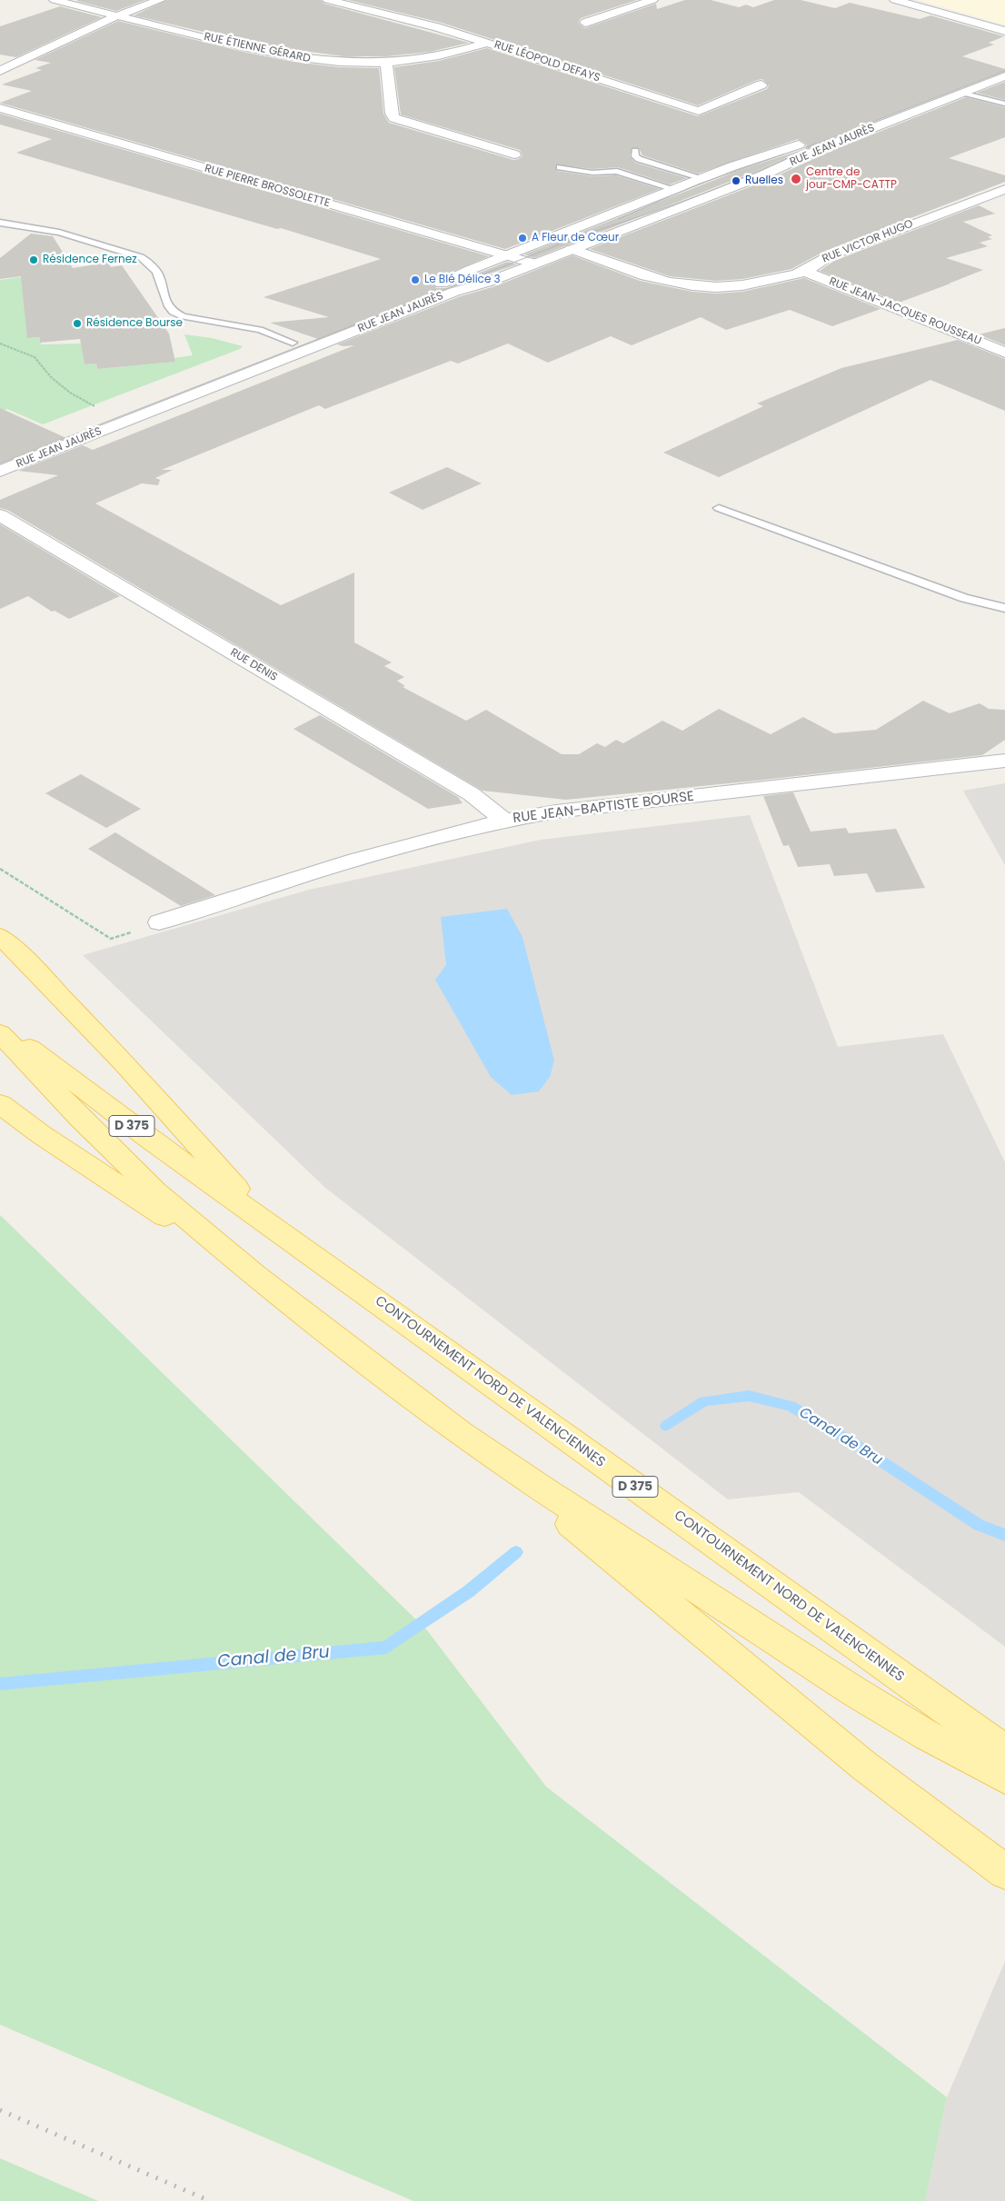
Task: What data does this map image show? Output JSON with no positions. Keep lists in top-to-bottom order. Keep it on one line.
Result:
{"streets":{"main road":["D 375","CONTOURNEMENT NORD DE VALENCIENNES"],"street":["RUE ÉTIENNE GÉRARD","RUE LÉOPOLD DEFAYS","RUE JEAN JAURÈS","RUE PIERRE BROSSOLETTE","RUE VICTOR HUGO","RUE JEAN-JACQUES ROUSSEAU","RUE DENIS","RUE JEAN-BAPTISTE BOURSE"]},"crossings":[["RUE ÉTIENNE GÉRARD","RUE LÉOPOLD DEFAYS"],["RUE JEAN JAURÈS","RUE PIERRE BROSSOLETTE"],["RUE JEAN JAURÈS","RUE VICTOR HUGO"],["RUE VICTOR HUGO","RUE JEAN-JACQUES ROUSSEAU"],["RUE DENIS","RUE JEAN-BAPTISTE BOURSE"]],"water":["Canal de Bru"],"places":["Centre de jour-CMP-CATTP","Ruelles","A Fleur de Cœur","Résidence Fernez","Le Blé Délice 3","Résidence Bourse"]}
